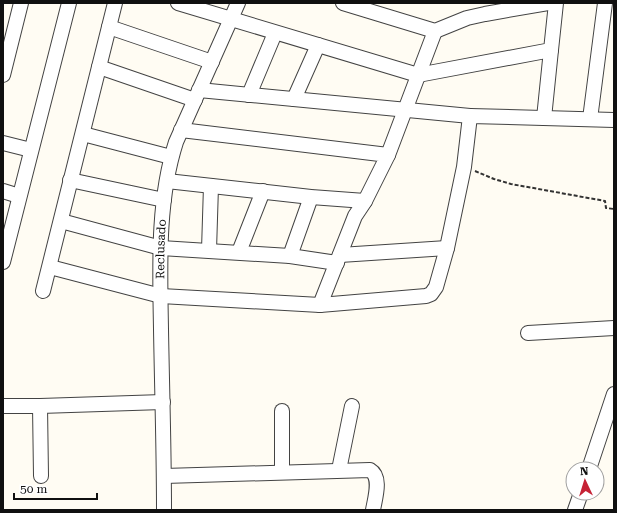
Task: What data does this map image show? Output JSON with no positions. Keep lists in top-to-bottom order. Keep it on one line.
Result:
{"streets":{"street":["Reclusado"]},"scale_bar":"50 m","north":"top"}
